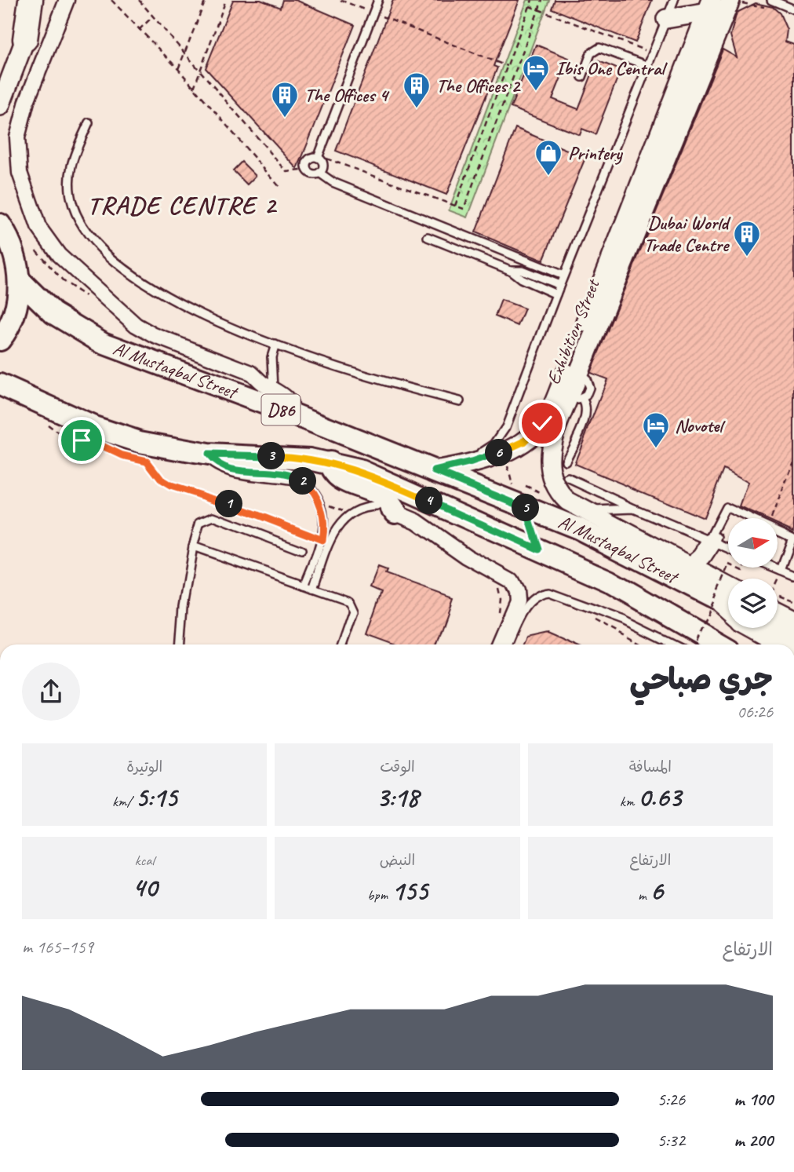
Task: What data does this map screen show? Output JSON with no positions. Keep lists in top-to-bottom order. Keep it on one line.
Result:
{"streets":{"main road":["Al Mustaqbal Street","D86"],"street":["Exhibition Street"]},"crossings":[["Exhibition Street","Al Mustaqbal Street"]],"districts":["TRADE CENTRE 2"],"places":{"hotel":["Ibis One Central","Novotel"],"building":["The Offices 2","The Offices 4","Dubai World Trade Centre"],"shop":["Printery"]},"north":"right","page":{"pins":["6","3","2","4","1","5"],"heading":["جري صباحي","06:26"],"stats":[["المسافة","0.63 km"],["الوقت","3:18"],["الوتيرة","5:15 /km"],["الارتفاع","6 m"],["النبض","155 bpm"],["kcal","40"]],"chart":["الارتفاع","159–165 m"],"list":[{"name":"100 m","note":"5:26"},{"name":"200 m","note":"5:32"}]}}
